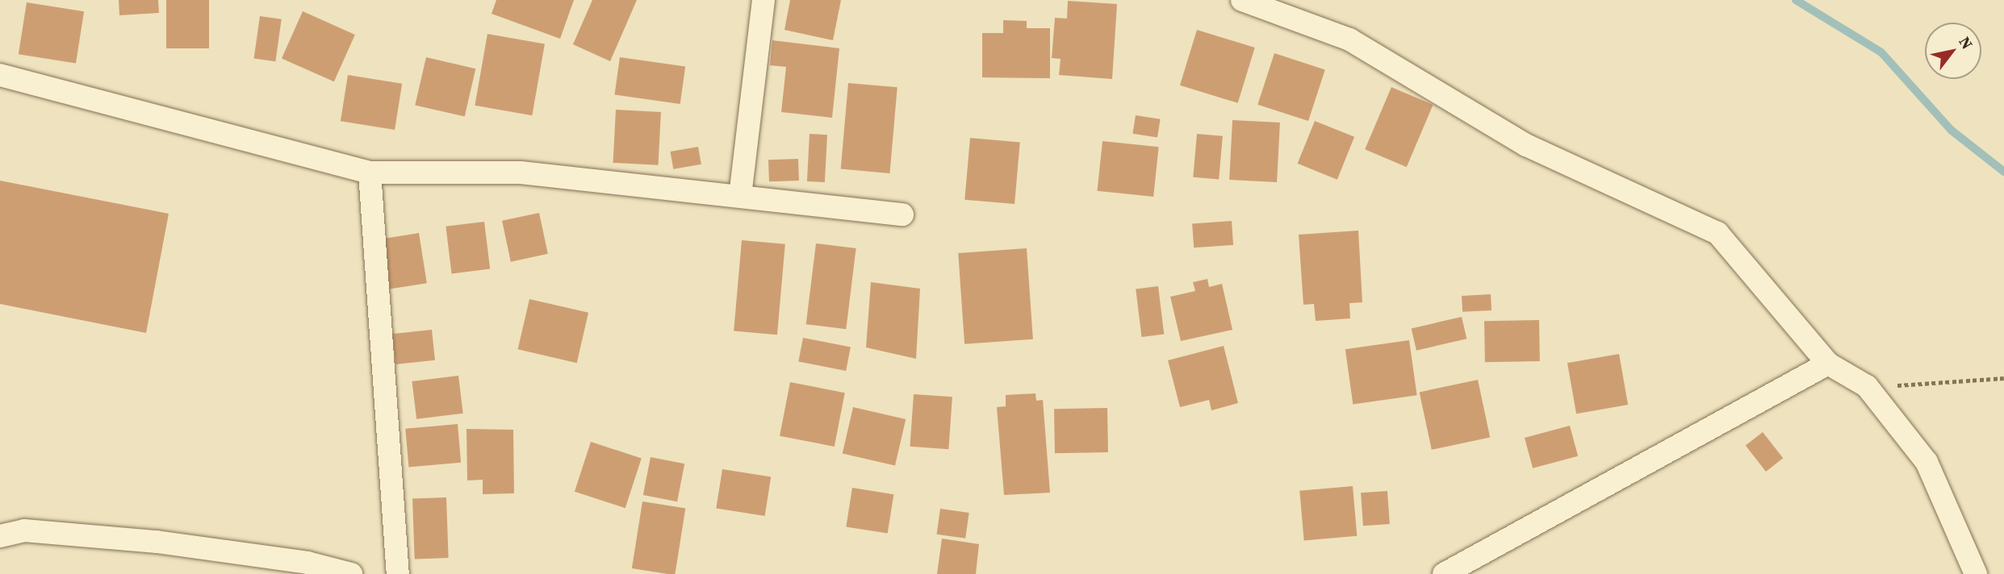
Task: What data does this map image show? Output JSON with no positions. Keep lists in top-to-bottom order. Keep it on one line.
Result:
{"north":"top right"}
